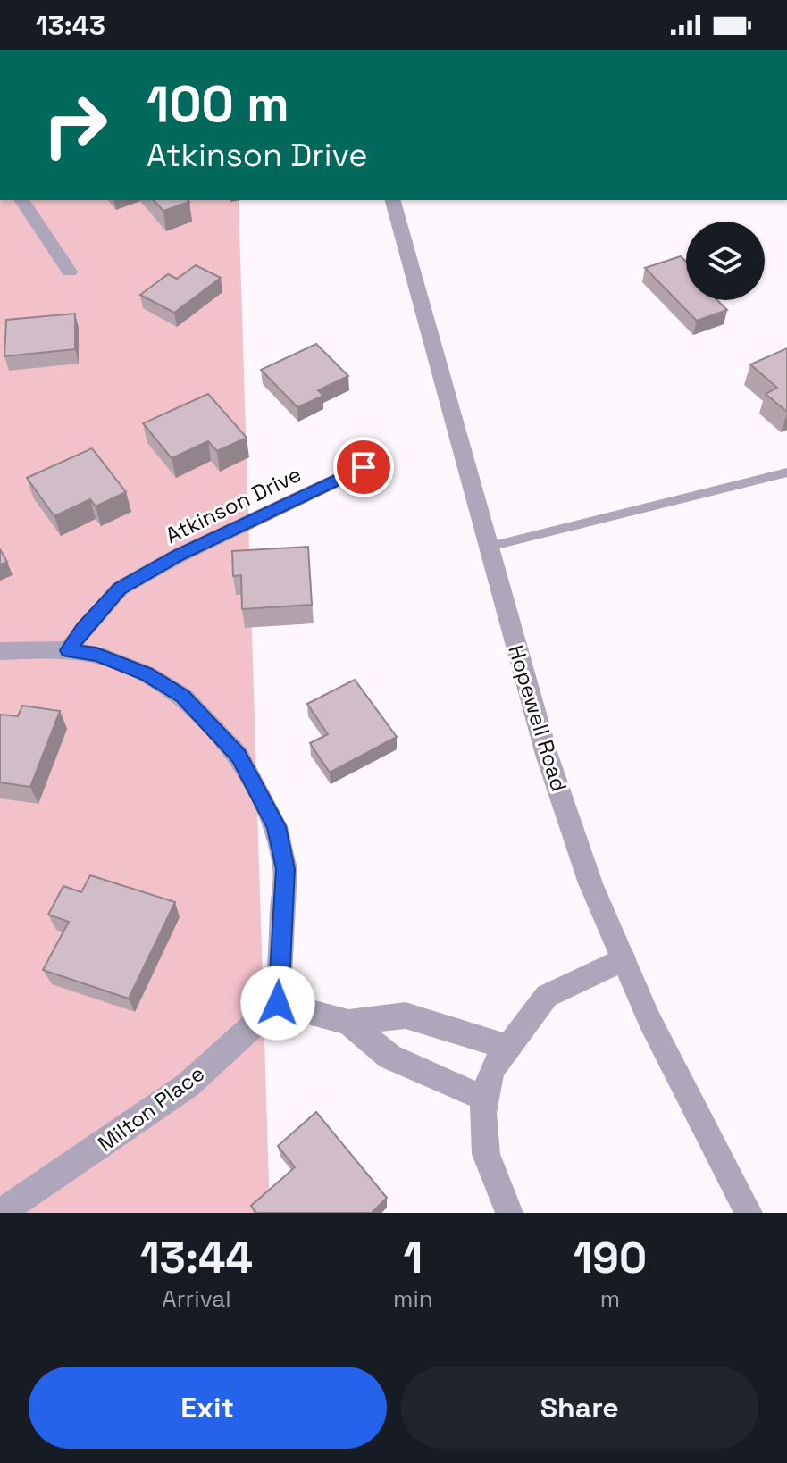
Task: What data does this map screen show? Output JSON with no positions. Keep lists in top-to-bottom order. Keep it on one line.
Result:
{"streets":{"street":["Atkinson Drive","Hopewell Road","Milton Place"]},"page":{"status":"13:43","turn":["100 m","Atkinson Drive"],"eta":["13:44","Arrival","1","min","190","m"],"buttons":["Exit","Share"]}}
